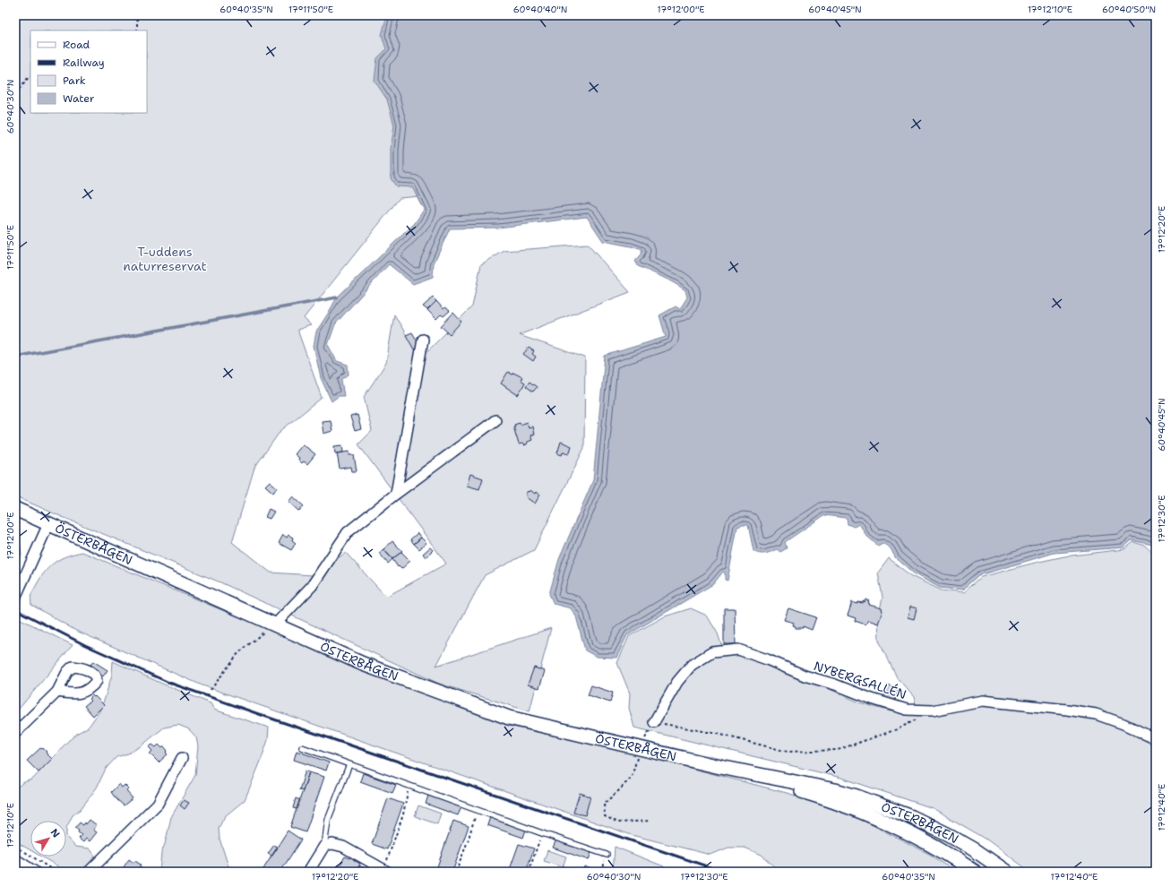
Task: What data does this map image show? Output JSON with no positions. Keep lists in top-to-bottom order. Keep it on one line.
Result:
{"streets":{"main road":["ÖSTERBÅGEN"],"street":["NYBERGSALLÉN"]},"parks":["T-uddens naturreservat"],"legend":["Road","Railway","Park","Water"],"north":"top right","coordinates":["60°40'35\"N","17°11'50\"E","60°40'40\"N","17°12'00\"E","60°40'45\"N","17°12'10\"E","60°40'50\"N","60°40'30\"N","17°12'20\"E","17°12'30\"E","17°12'40\"E"]}
